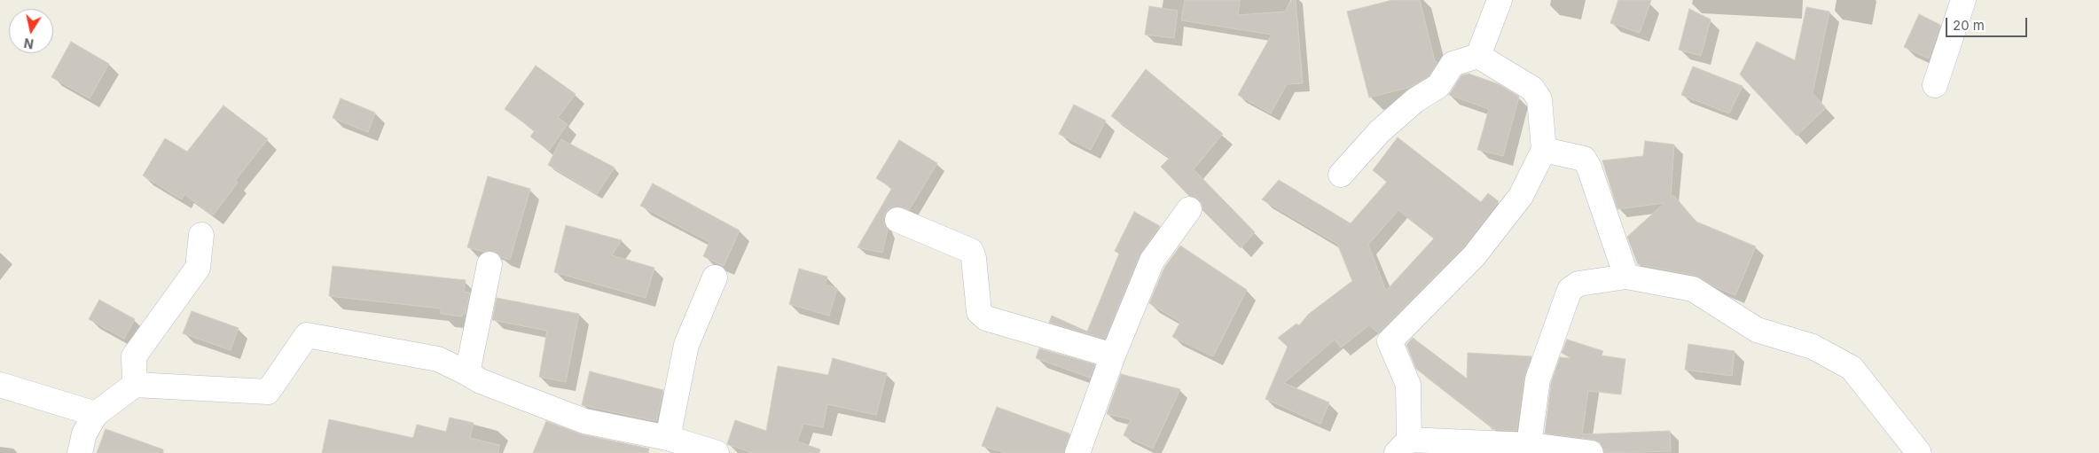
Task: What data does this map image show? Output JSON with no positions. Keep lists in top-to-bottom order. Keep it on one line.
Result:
{"scale_bar":"20 m","north":"bottom"}
